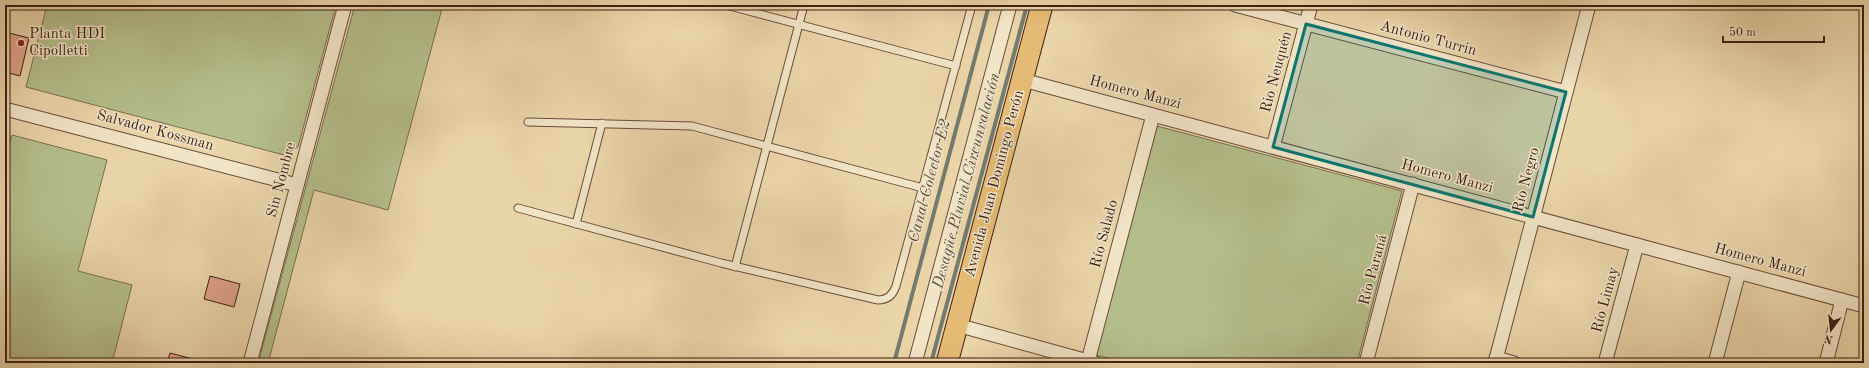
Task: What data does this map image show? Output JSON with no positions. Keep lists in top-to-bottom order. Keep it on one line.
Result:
{"streets":{"main road":["Avenida Juan Domingo Perón"],"street":["Antonio Turrin","Rio Neuquén","Homero Manzi","Salvador Kossman","Sin Nombre","Río Negro","Río Salado","Río Paraná","Río Limay"]},"crossings":[["Antonio Turrin","Rio Neuquén"],["Antonio Turrin","Río Negro"],["Rio Neuquén","Homero Manzi"],["Homero Manzi","Río Negro"],["Homero Manzi","Avenida Juan Domingo Perón"],["Homero Manzi","Río Salado"],["Homero Manzi","Río Paraná"],["Homero Manzi","Río Limay"],["Salvador Kossman","Sin Nombre"]],"water":["Canal Colector E2","Desagüe Pluvial Circunvalación"],"places":["Planta HDI Cipolletti"],"scale_bar":"50 m","north":"bottom"}
